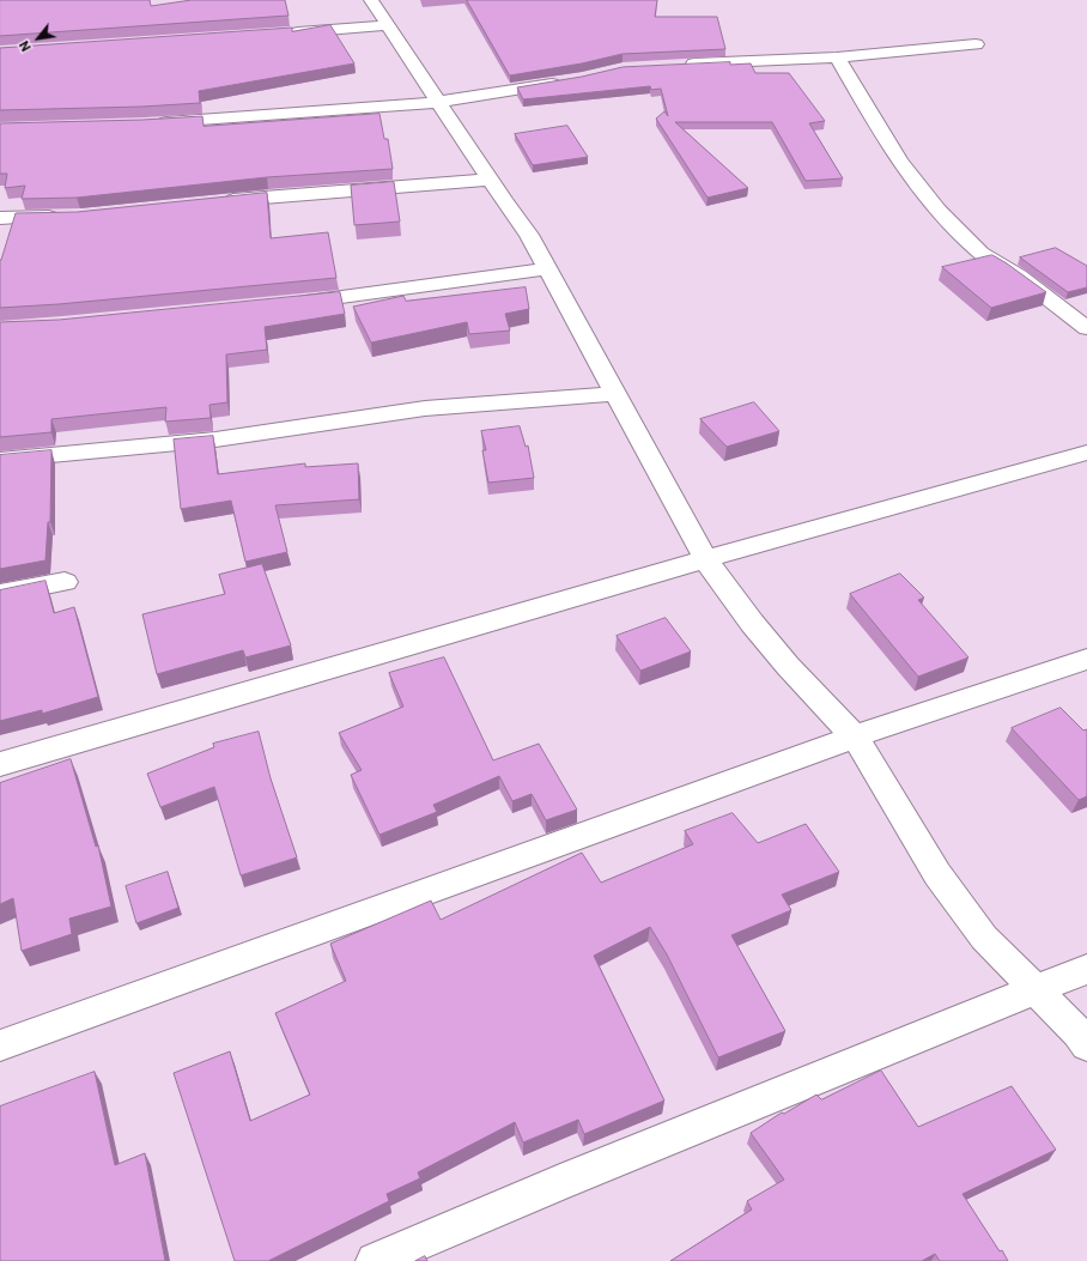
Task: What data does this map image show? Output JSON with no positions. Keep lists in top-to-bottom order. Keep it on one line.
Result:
{"north":"bottom left"}
